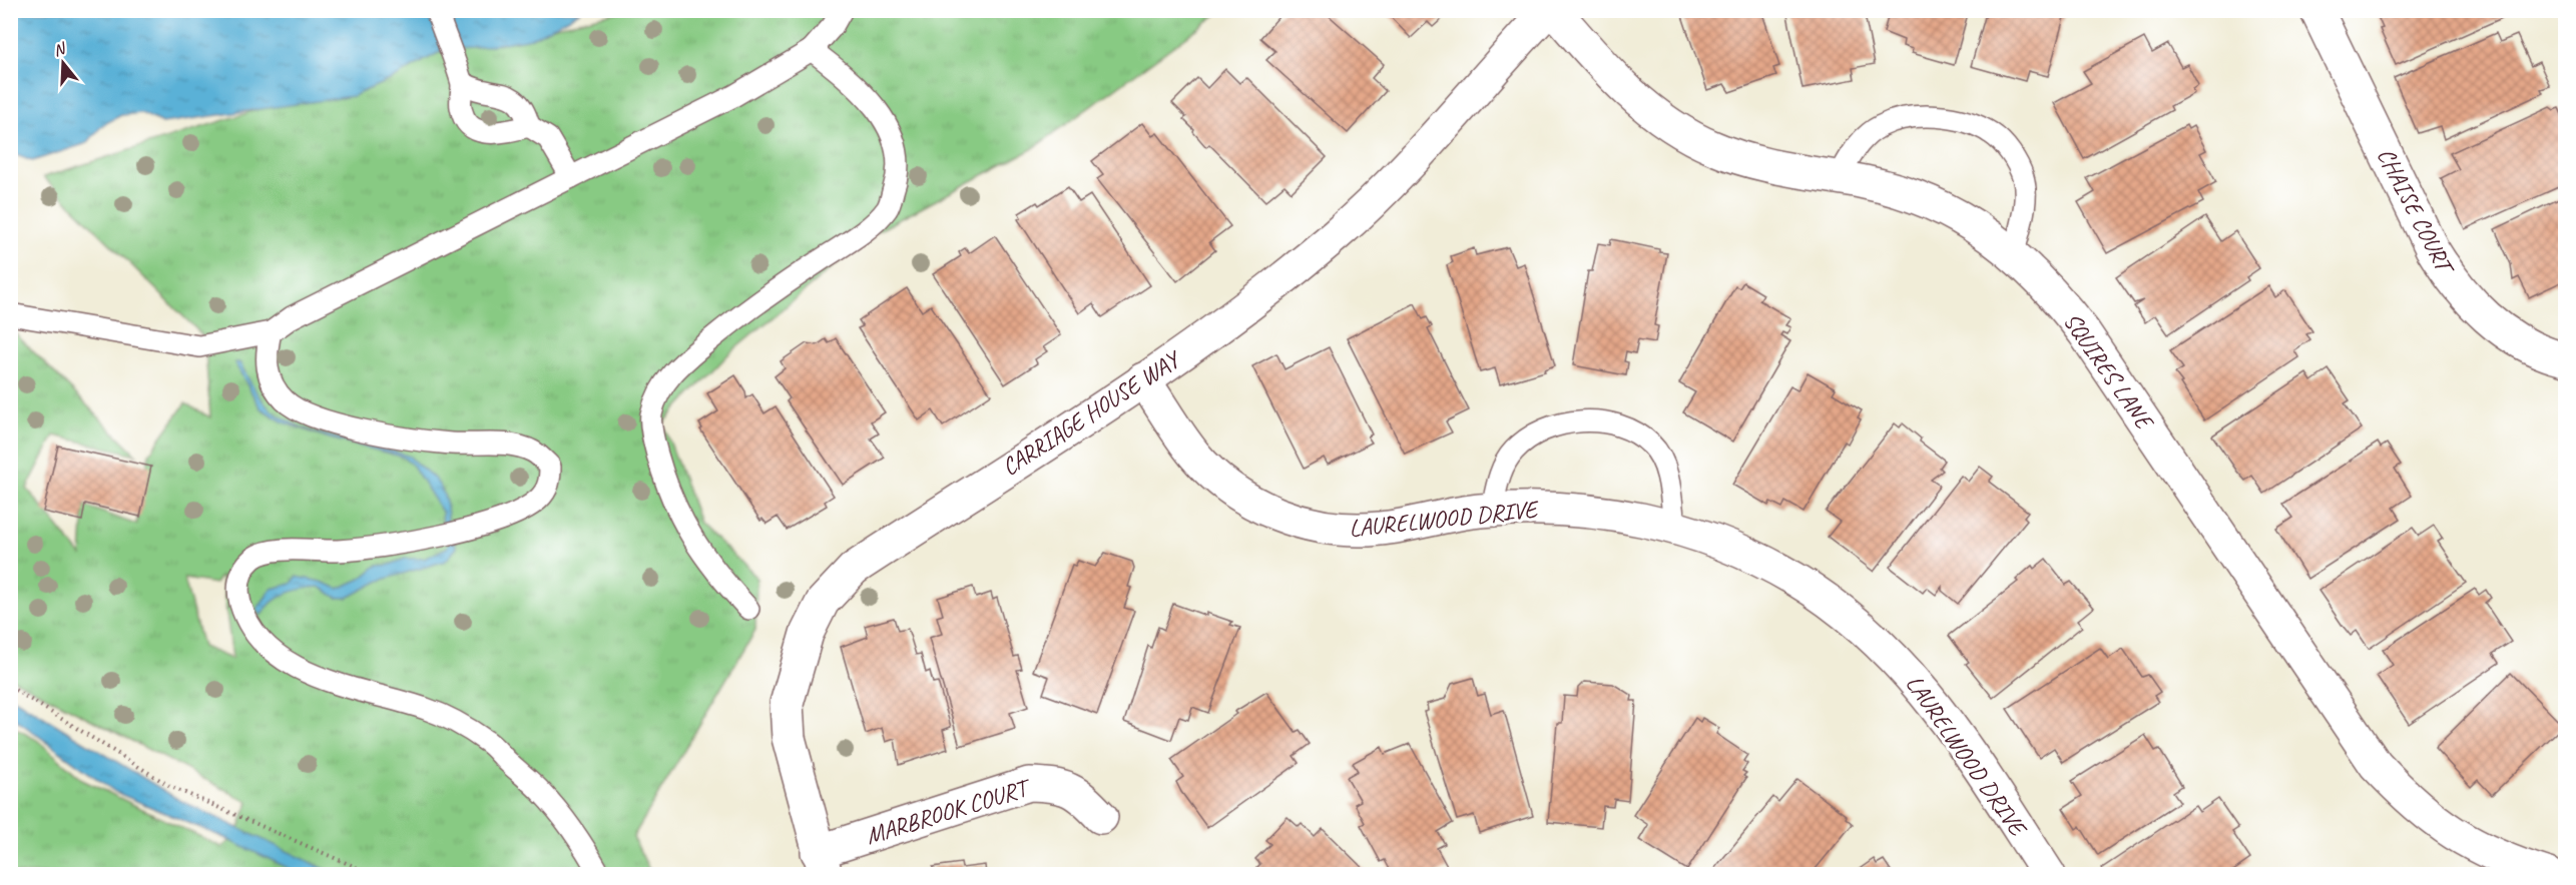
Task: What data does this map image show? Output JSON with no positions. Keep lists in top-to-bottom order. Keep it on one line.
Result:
{"streets":{"street":["CHAISE COURT","SQUIRES LANE","CARRIAGE HOUSE WAY","LAURELWOOD DRIVE","MARBROOK COURT"]},"crossings":[["CARRIAGE HOUSE WAY","LAURELWOOD DRIVE"],["CARRIAGE HOUSE WAY","MARBROOK COURT"]],"north":"top"}
